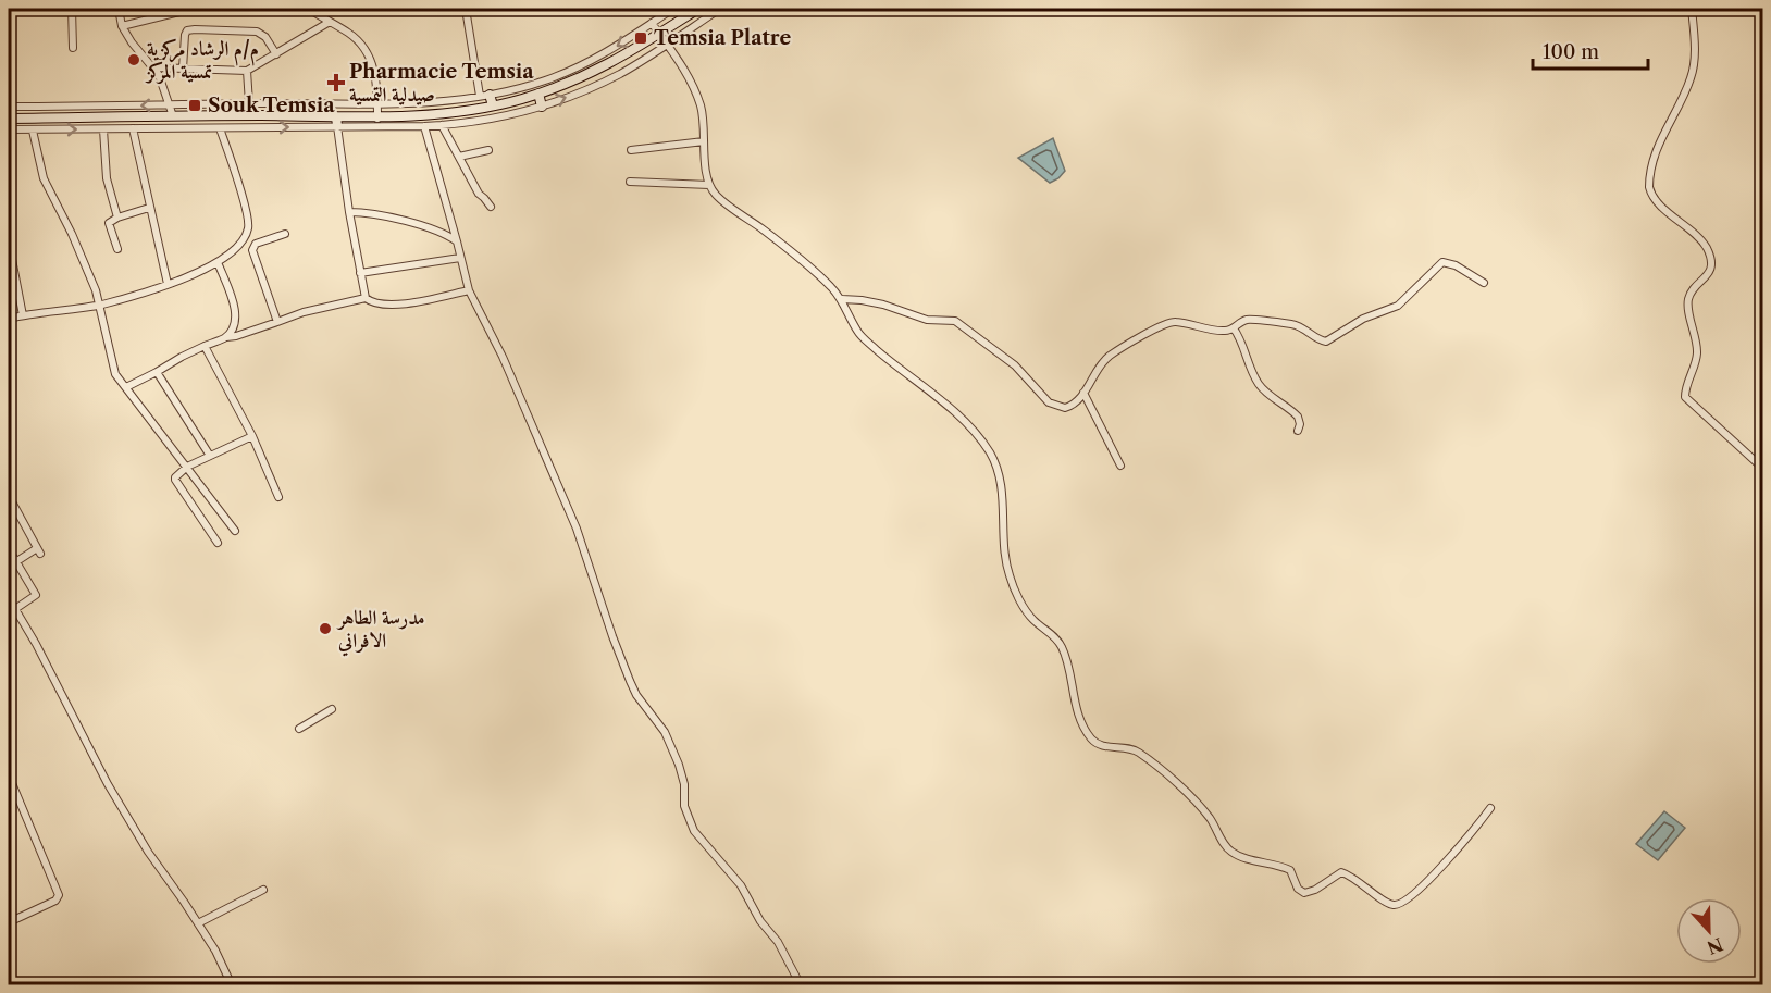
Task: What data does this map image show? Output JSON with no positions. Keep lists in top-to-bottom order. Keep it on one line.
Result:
{"places":{"transit":["Temsia Platre","Souk Temsia"],"other":["م/م الرشاد مركزية تمسية المركز","مدرسة الطاهر الافراني"],"health":["Pharmacie Temsia صيدلية التمسية"]},"scale_bar":"100 m","north":"bottom"}
